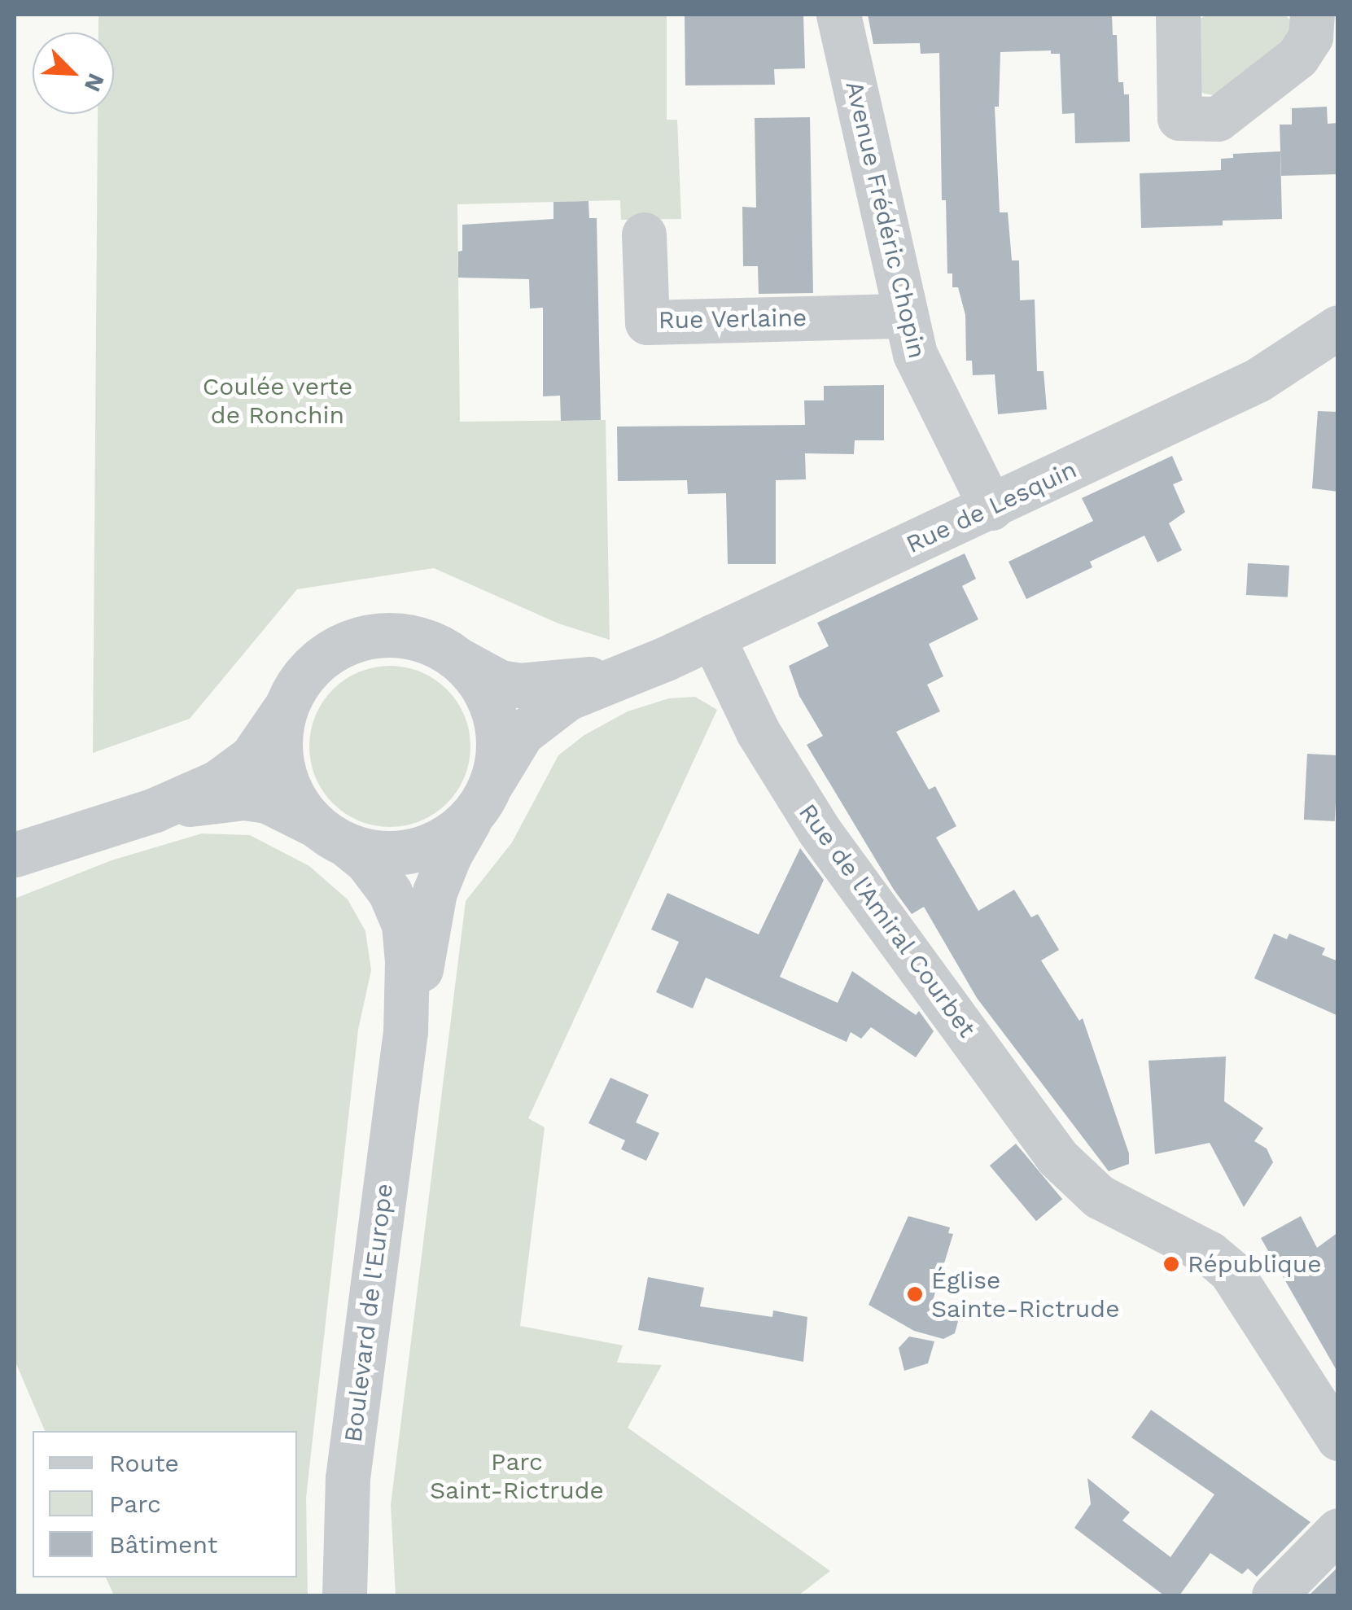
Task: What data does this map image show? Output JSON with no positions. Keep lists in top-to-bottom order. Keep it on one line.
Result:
{"streets":{"street":["Avenue Frédéric Chopin","Rue Verlaine","Rue de Lesquin","Rue de l'Amiral Courbet","Boulevard de l'Europe"]},"crossings":[["Avenue Frédéric Chopin","Rue Verlaine"],["Avenue Frédéric Chopin","Rue de Lesquin"],["Rue de Lesquin","Rue de l'Amiral Courbet"],["Rue de Lesquin","Boulevard de l'Europe"]],"parks":["Coulée verte de Ronchin","Parc Saint-Rictrude"],"places":["République","Église Sainte-Rictrude"],"legend":["Route","Parc","Bâtiment"],"north":"bottom right"}
